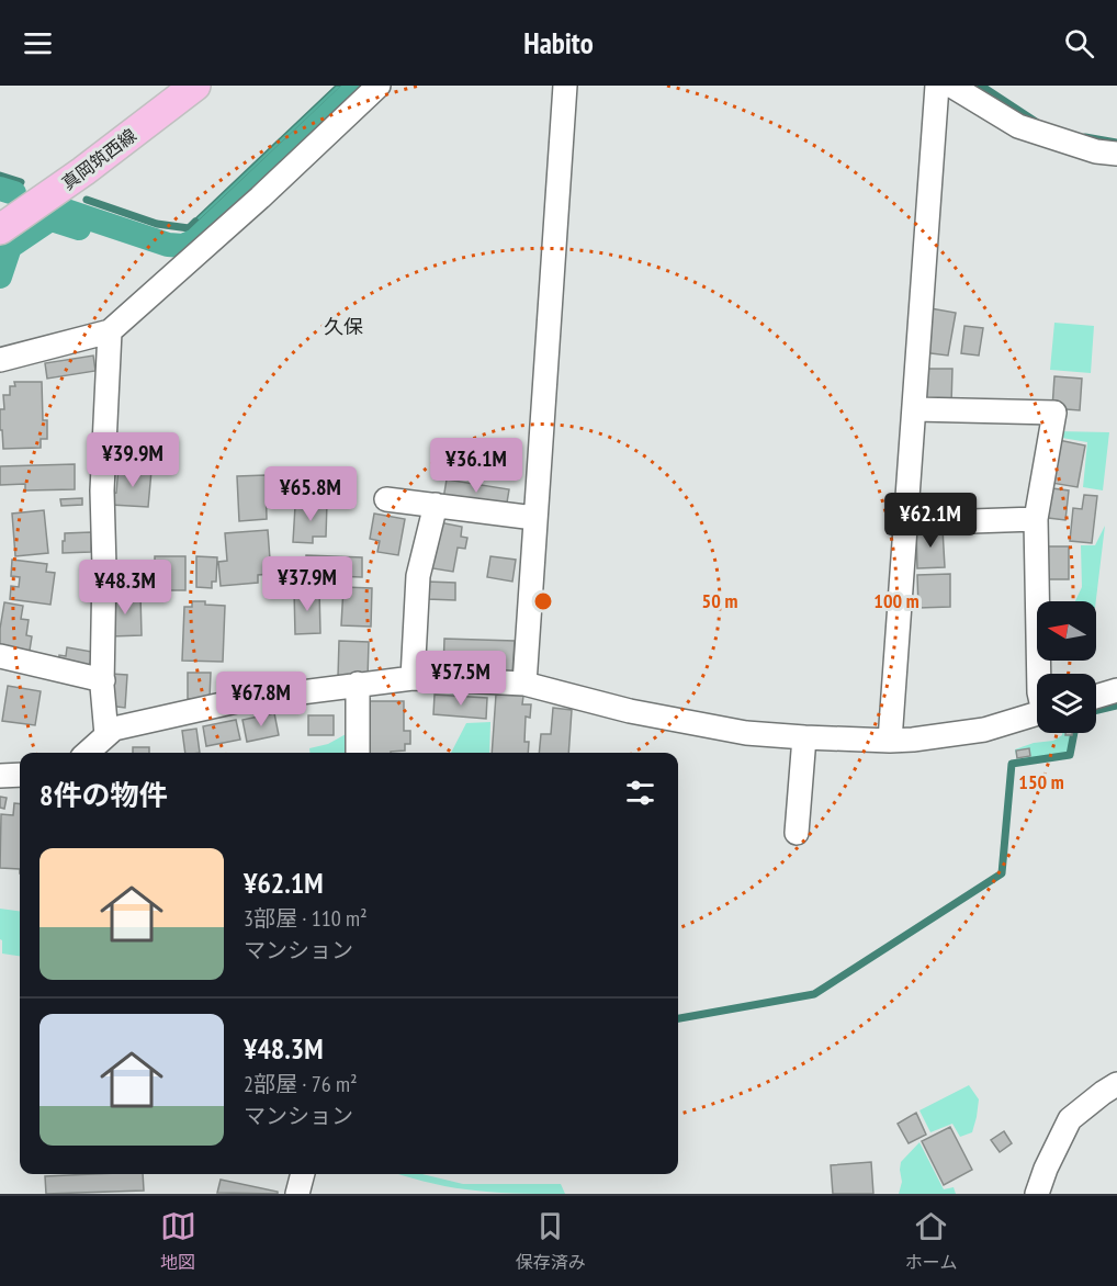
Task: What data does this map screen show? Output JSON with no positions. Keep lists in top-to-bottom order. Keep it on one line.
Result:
{"streets":{"main road":["真岡筑西線"]},"districts":["久保"],"north":"left","page":{"header":"Habito","price":["¥39.9M","¥36.1M","¥65.8M","¥62.1M","¥37.9M","¥48.3M","¥57.5M","¥67.8M"],"heading":"8件の物件","list":[{"name":"¥62.1M","note":"3部屋 · 110 m² · マンション"},{"name":"¥48.3M","note":"2部屋 · 76 m² · マンション"}],"tabs":["地図","保存済み","ホーム"]},"rings":["50 m","100 m","150 m"]}
